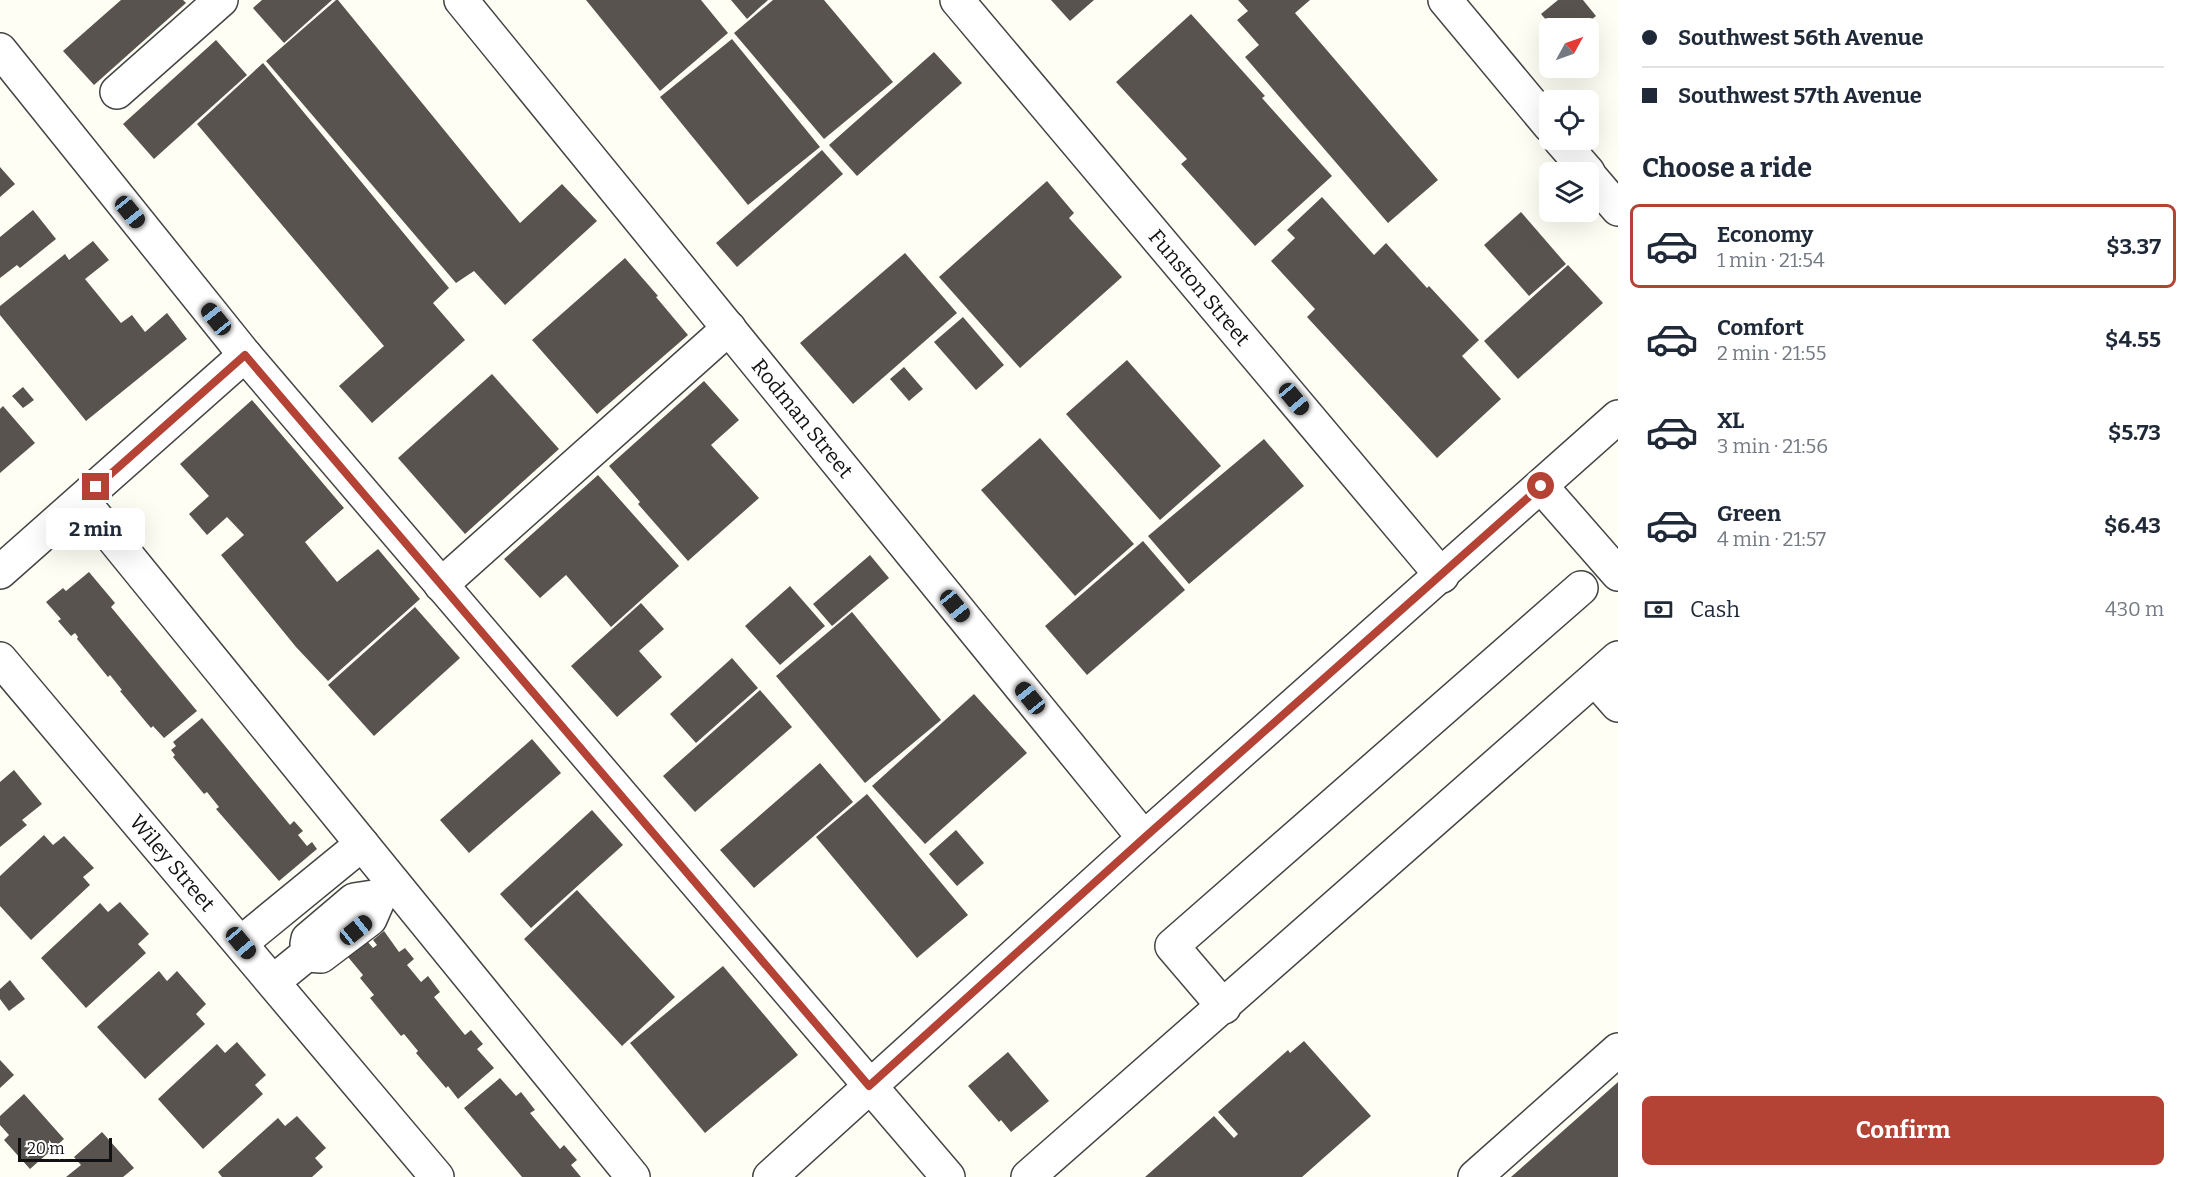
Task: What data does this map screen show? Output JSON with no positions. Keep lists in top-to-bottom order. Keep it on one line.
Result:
{"streets":{"street":["Funston Street","Rodman Street","Wiley Street"]},"scale_bar":"20 m","north":"top right","page":{"banner":["Southwest 56th Avenue","Southwest 57th Avenue"],"heading":"Choose a ride","list":[{"name":"Economy","note":"1 min · 21:54","value":"$3.37"},{"name":"Comfort","note":"2 min · 21:55","value":"$4.55"},{"name":"XL","note":"3 min · 21:56","value":"$5.73"},{"name":"Green","note":"4 min · 21:57","value":"$6.43"}],"bubble":"2 min","pay":["Cash","430 m"],"buttons":"Confirm","scale":"20 m"}}
